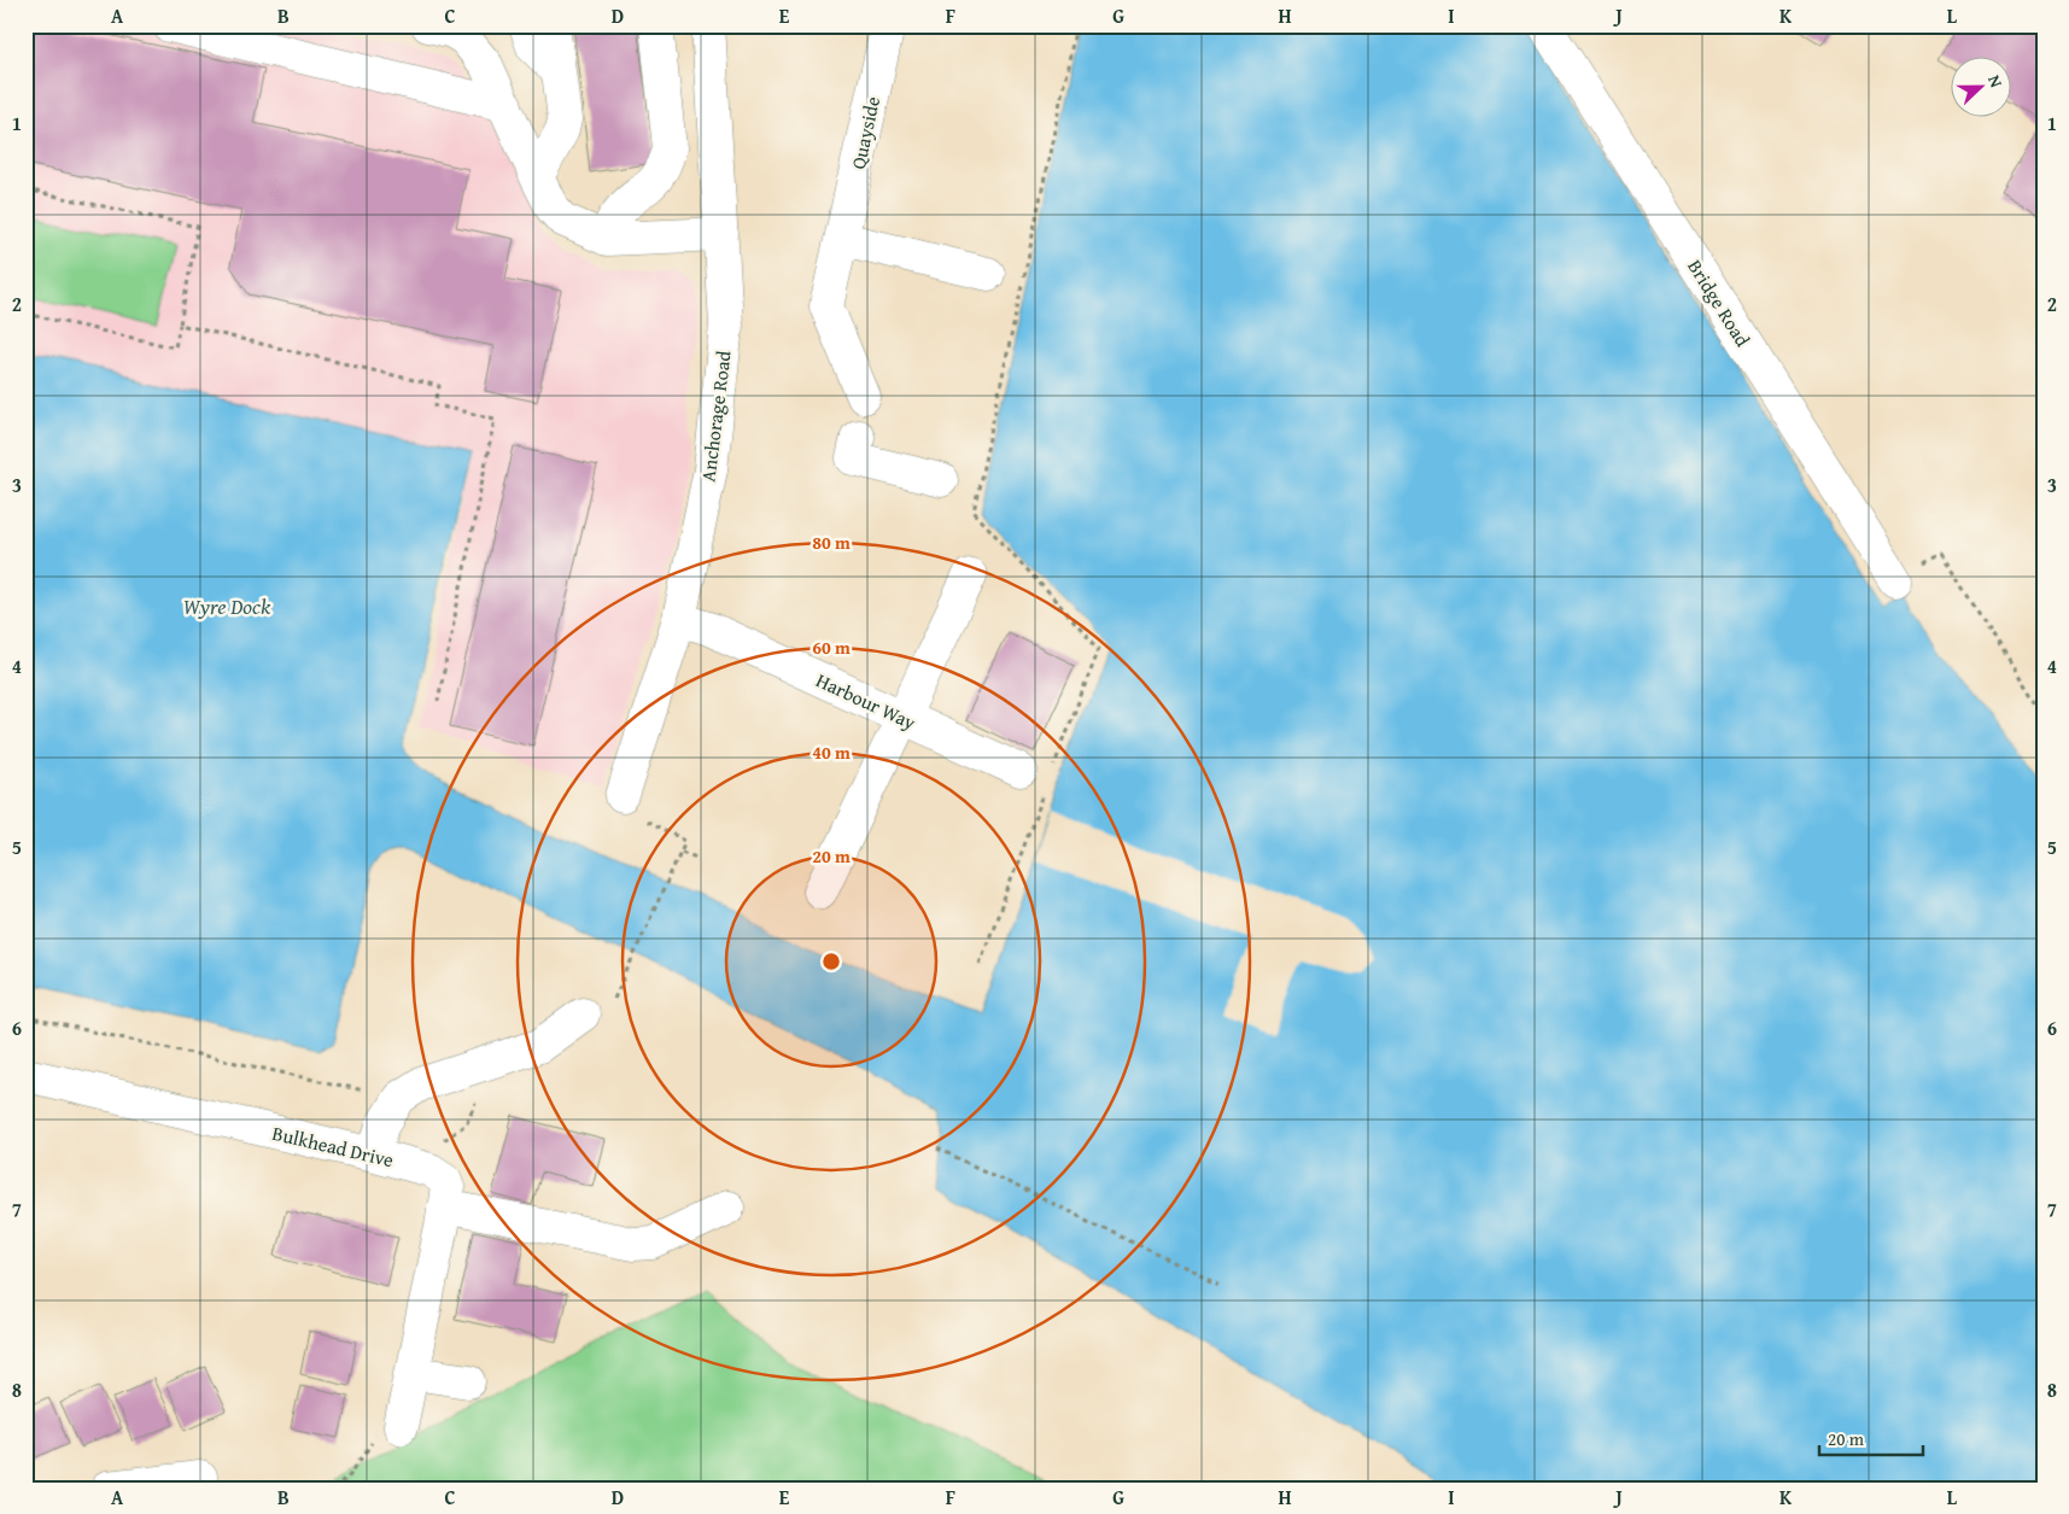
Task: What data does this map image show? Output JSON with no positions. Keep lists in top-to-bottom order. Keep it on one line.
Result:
{"streets":{"street":["Quayside","Bridge Road","Anchorage Road","Harbour Way","Bulkhead Drive"]},"crossings":[["Anchorage Road","Harbour Way"]],"water":["Wyre Dock"],"scale_bar":"20 m","north":"right","grid":{"columns":["A","B","C","D","E","F","G","H","I","J","K","L"],"rows":["1","2","3","4","5","6","7","8"]},"rings":["80 m","60 m","40 m","20 m"]}
